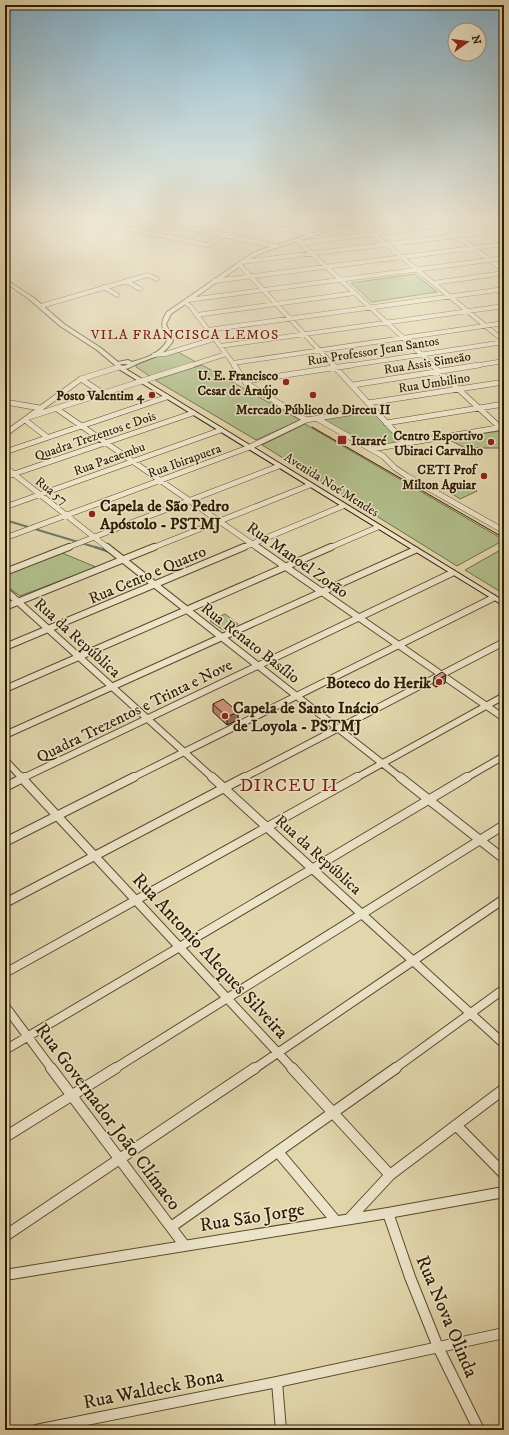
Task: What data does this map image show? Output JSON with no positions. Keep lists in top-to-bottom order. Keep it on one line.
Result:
{"streets":{"main road":["Avenida Noé Mendes"],"street":["Rua Professor Jean Santos","Rua Assis Simeão","Rua Umbilino","Quadra Trezentos e Dois","Rua Pacaembu","Rua Ibirapuera","Rua 57","Rua Manoel Zorão","Rua Cento e Quatro","Rua da República","Rua Renato Basílio","Quadra Trezentos e Trinta e Nove","Rua Antonio Aleques Silveira","Rua Governador João Clímaco","Rua São Jorge","Rua Nova Olinda","Rua Waldeck Bona"]},"crossings":[["Quadra Trezentos e Dois","Avenida Noé Mendes"],["Quadra Trezentos e Dois","Rua 57"],["Quadra Trezentos e Dois","Rua Manoel Zorão"],["Rua Pacaembu","Avenida Noé Mendes"],["Rua Pacaembu","Rua 57"],["Rua Pacaembu","Rua Manoel Zorão"],["Rua Ibirapuera","Avenida Noé Mendes"],["Rua Ibirapuera","Rua 57"],["Rua Ibirapuera","Rua Manoel Zorão"],["Avenida Noé Mendes","Rua Cento e Quatro"],["Avenida Noé Mendes","Quadra Trezentos e Trinta e Nove"],["Rua 57","Rua Renato Basílio"],["Rua Manoel Zorão","Rua Cento e Quatro"],["Rua Manoel Zorão","Quadra Trezentos e Trinta e Nove"],["Rua Cento e Quatro","Rua da República"],["Rua Cento e Quatro","Rua Renato Basílio"],["Rua da República","Quadra Trezentos e Trinta e Nove"],["Rua Renato Basílio","Quadra Trezentos e Trinta e Nove"],["Quadra Trezentos e Trinta e Nove","Rua Antonio Aleques Silveira"],["Rua Governador João Clímaco","Rua São Jorge"],["Rua São Jorge","Rua Nova Olinda"],["Rua Nova Olinda","Rua Waldeck Bona"]],"districts":["VILA FRANCISCA LEMOS","DIRCEU II"],"places":{"other":["U. E. Francisco Cesar de Araújo","Posto Valentim 4","Mercado Público do Dirceu II","Centro Esportivo Ubiraci Carvalho","CETI Prof Milton Aguiar","Capela de São Pedro Apóstolo - PSTMJ","Boteco do Herik","Capela de Santo Inácio de Loyola - PSTMJ"],"transit":["Itararé"]},"north":"right"}
